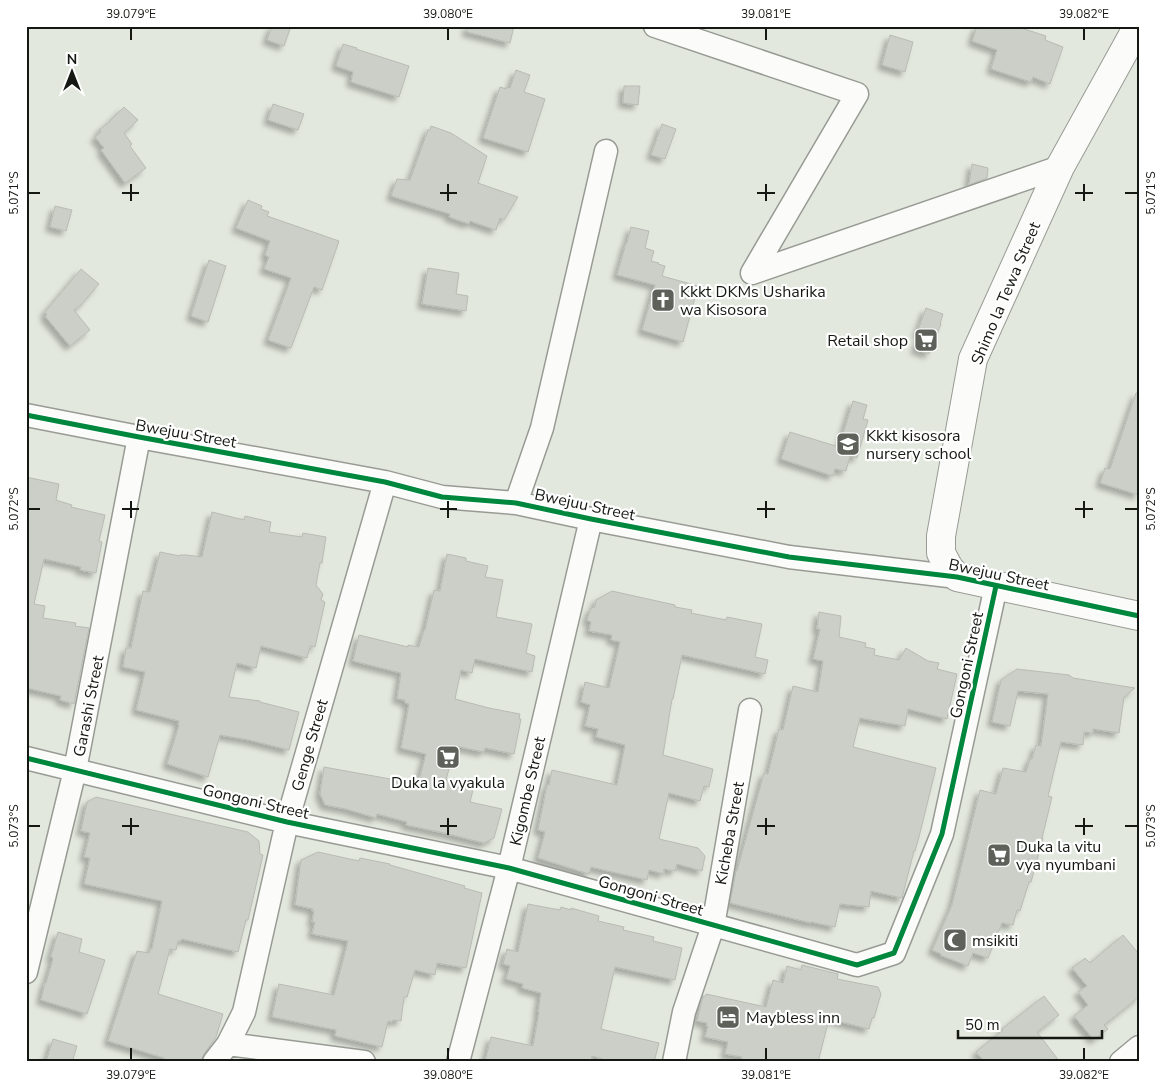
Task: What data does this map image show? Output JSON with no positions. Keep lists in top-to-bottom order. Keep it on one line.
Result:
{"streets":{"street":["Shimo la Tewa Street","Bwejuu Street","Gongoni Street","Garashi Street","Genge Street","Kigombe Street","Kicheba Street"]},"crossings":[["Shimo la Tewa Street","Bwejuu Street"],["Bwejuu Street","Gongoni Street"],["Bwejuu Street","Garashi Street"],["Bwejuu Street","Genge Street"],["Bwejuu Street","Kigombe Street"],["Gongoni Street","Garashi Street"],["Gongoni Street","Genge Street"],["Gongoni Street","Kigombe Street"],["Gongoni Street","Kicheba Street"]],"places":{"church":["Kkkt DKMs Usharika wa Kisosora"],"supermarket":["Retail shop","Duka la vyakula","Duka la vitu vya nyumbani"],"school or university":["Kkkt kisosora nursery school"],"mosque":["msikiti"],"hotel":["Maybless inn"]},"scale_bar":"50 m","north":"top","coordinates":["39.079°E","39.080°E","39.081°E","39.082°E","5.071°S","5.072°S","5.073°S"]}
